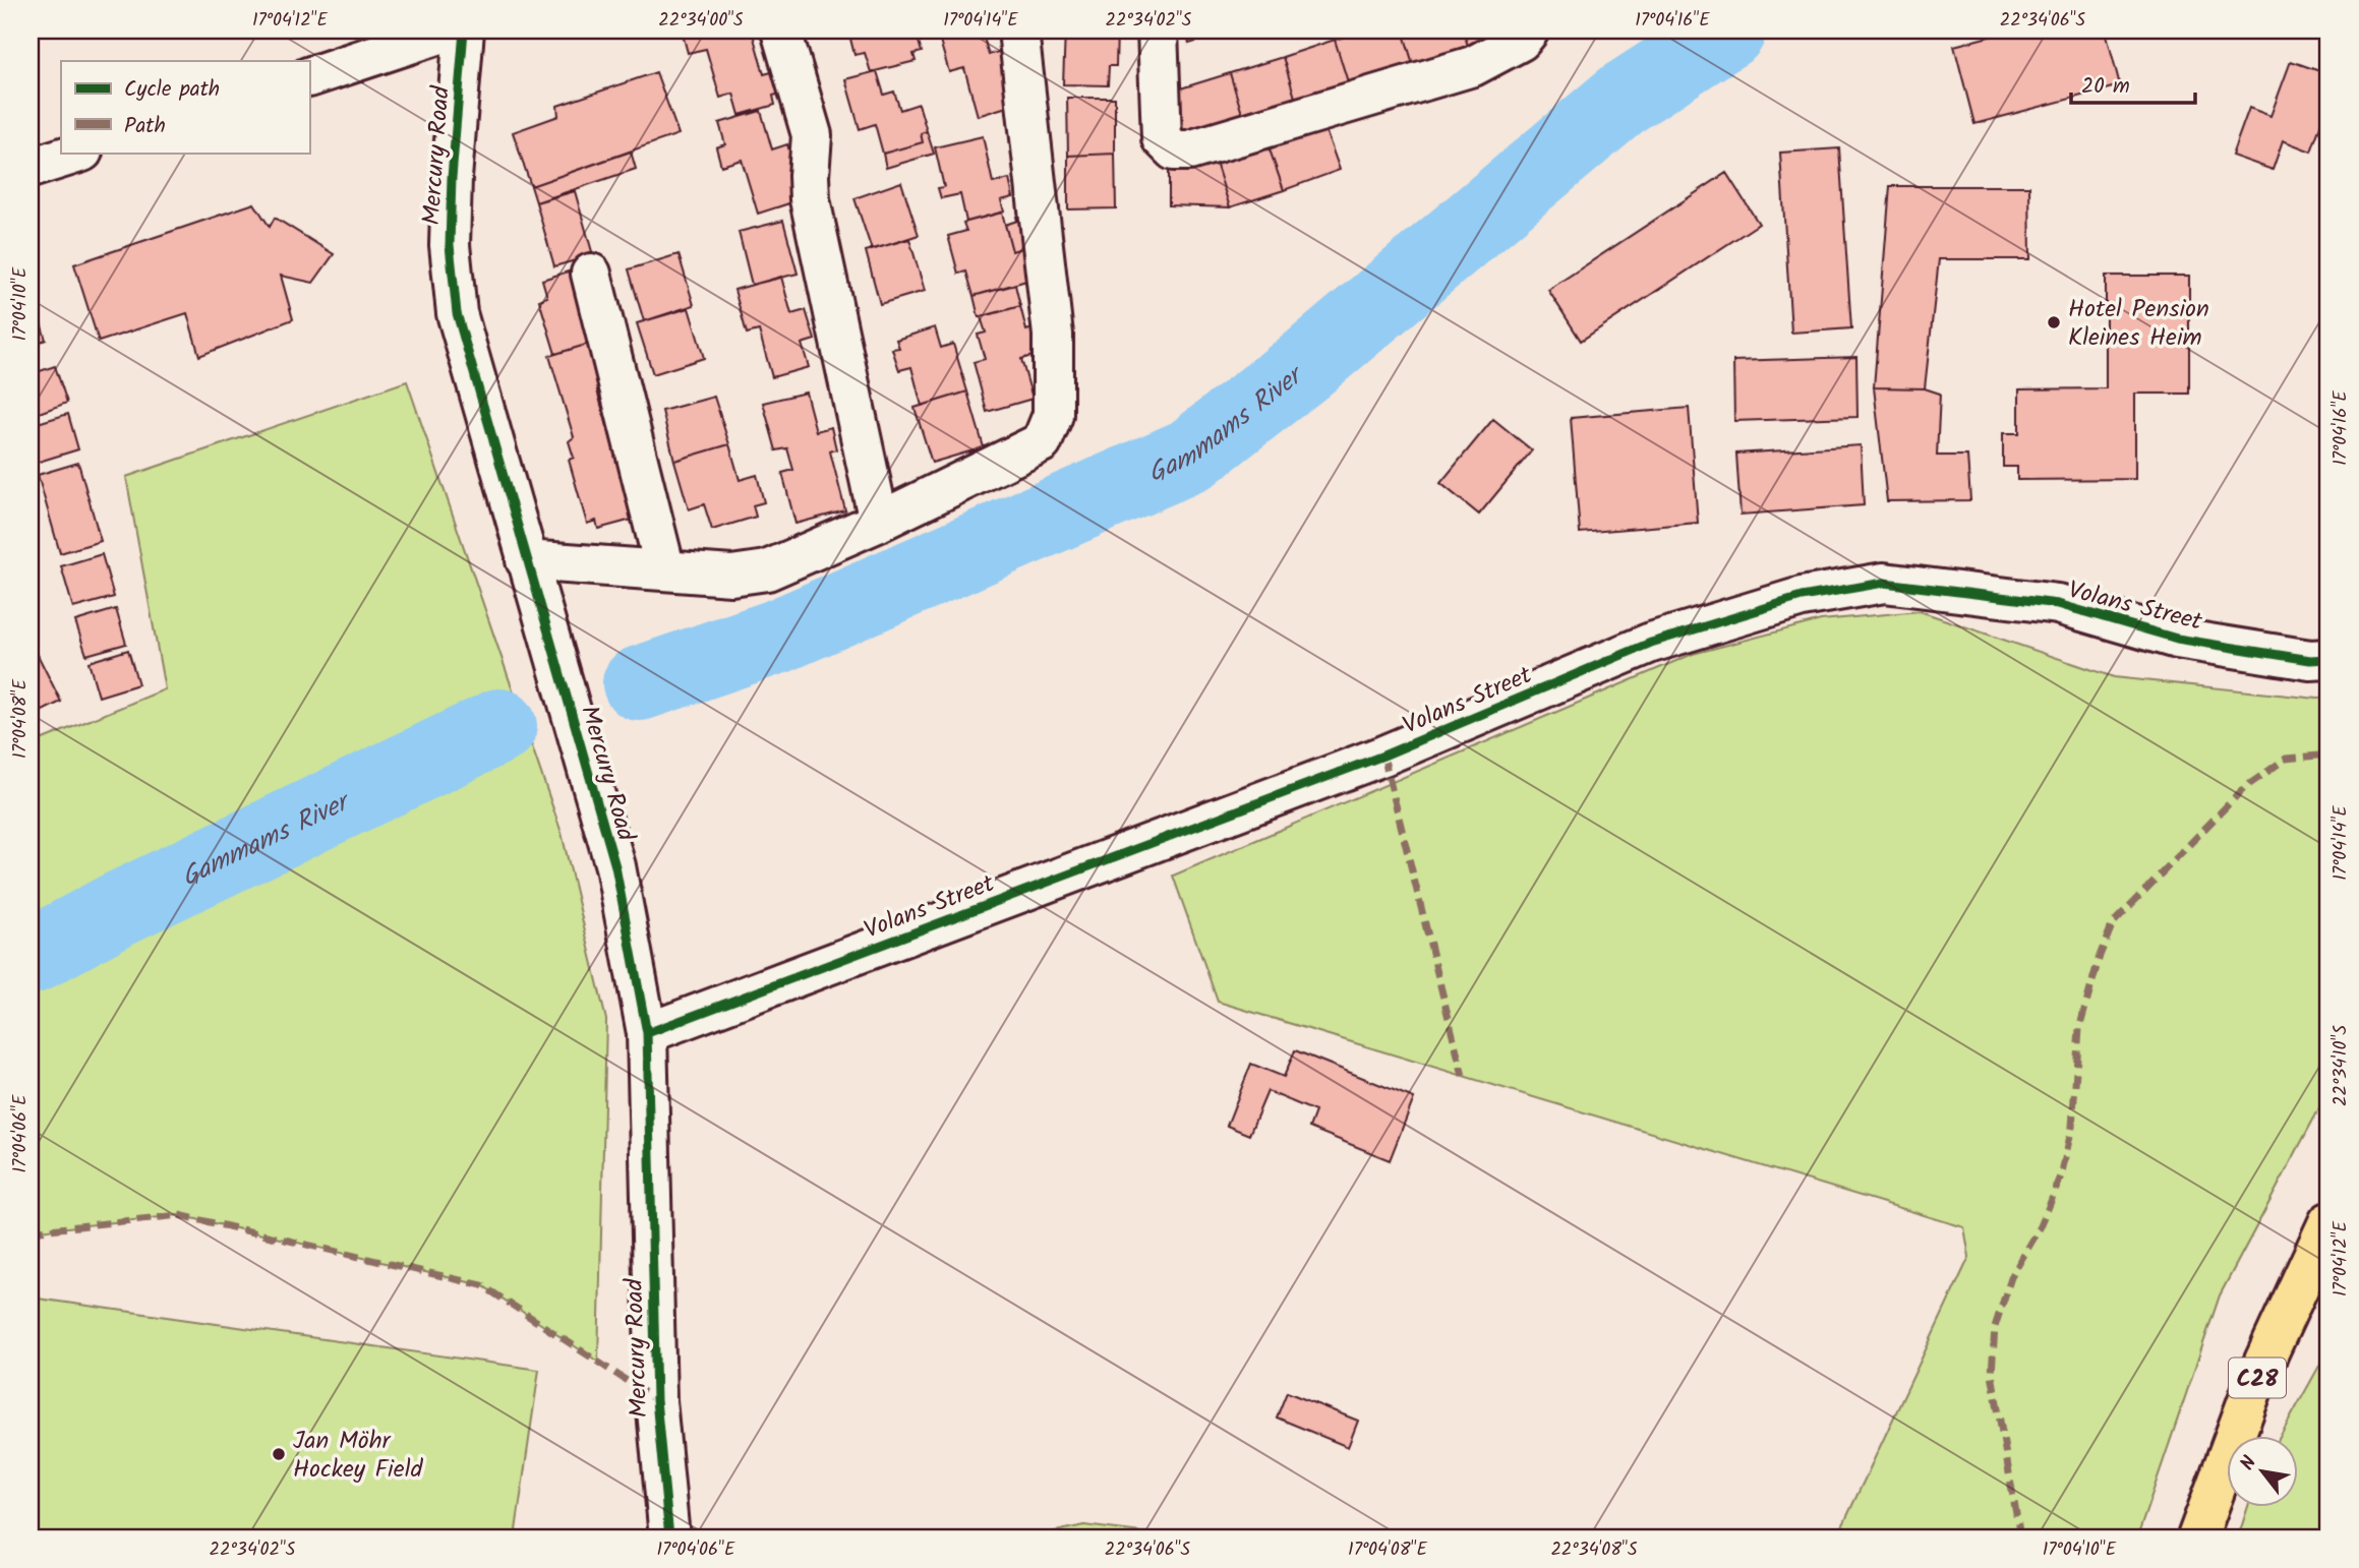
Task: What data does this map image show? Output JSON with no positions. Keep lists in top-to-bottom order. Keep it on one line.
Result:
{"streets":{"highway":["C28"],"street":["Mercury Road","Volans Street"]},"crossings":[["Mercury Road","Volans Street"]],"water":["Gammams River"],"places":["Hotel Pension Kleines Heim","Jan Möhr Hockey Field"],"legend":["Cycle path","Path"],"scale_bar":"20 m","north":"top left","coordinates":["17°04'12\"E","22°34'00\"S","17°04'14\"E","22°34'02\"S","17°04'16\"E","22°34'06\"S","17°04'10\"E","17°04'08\"E","22°34'10\"S","17°04'06\"E","22°34'08\"S"]}
